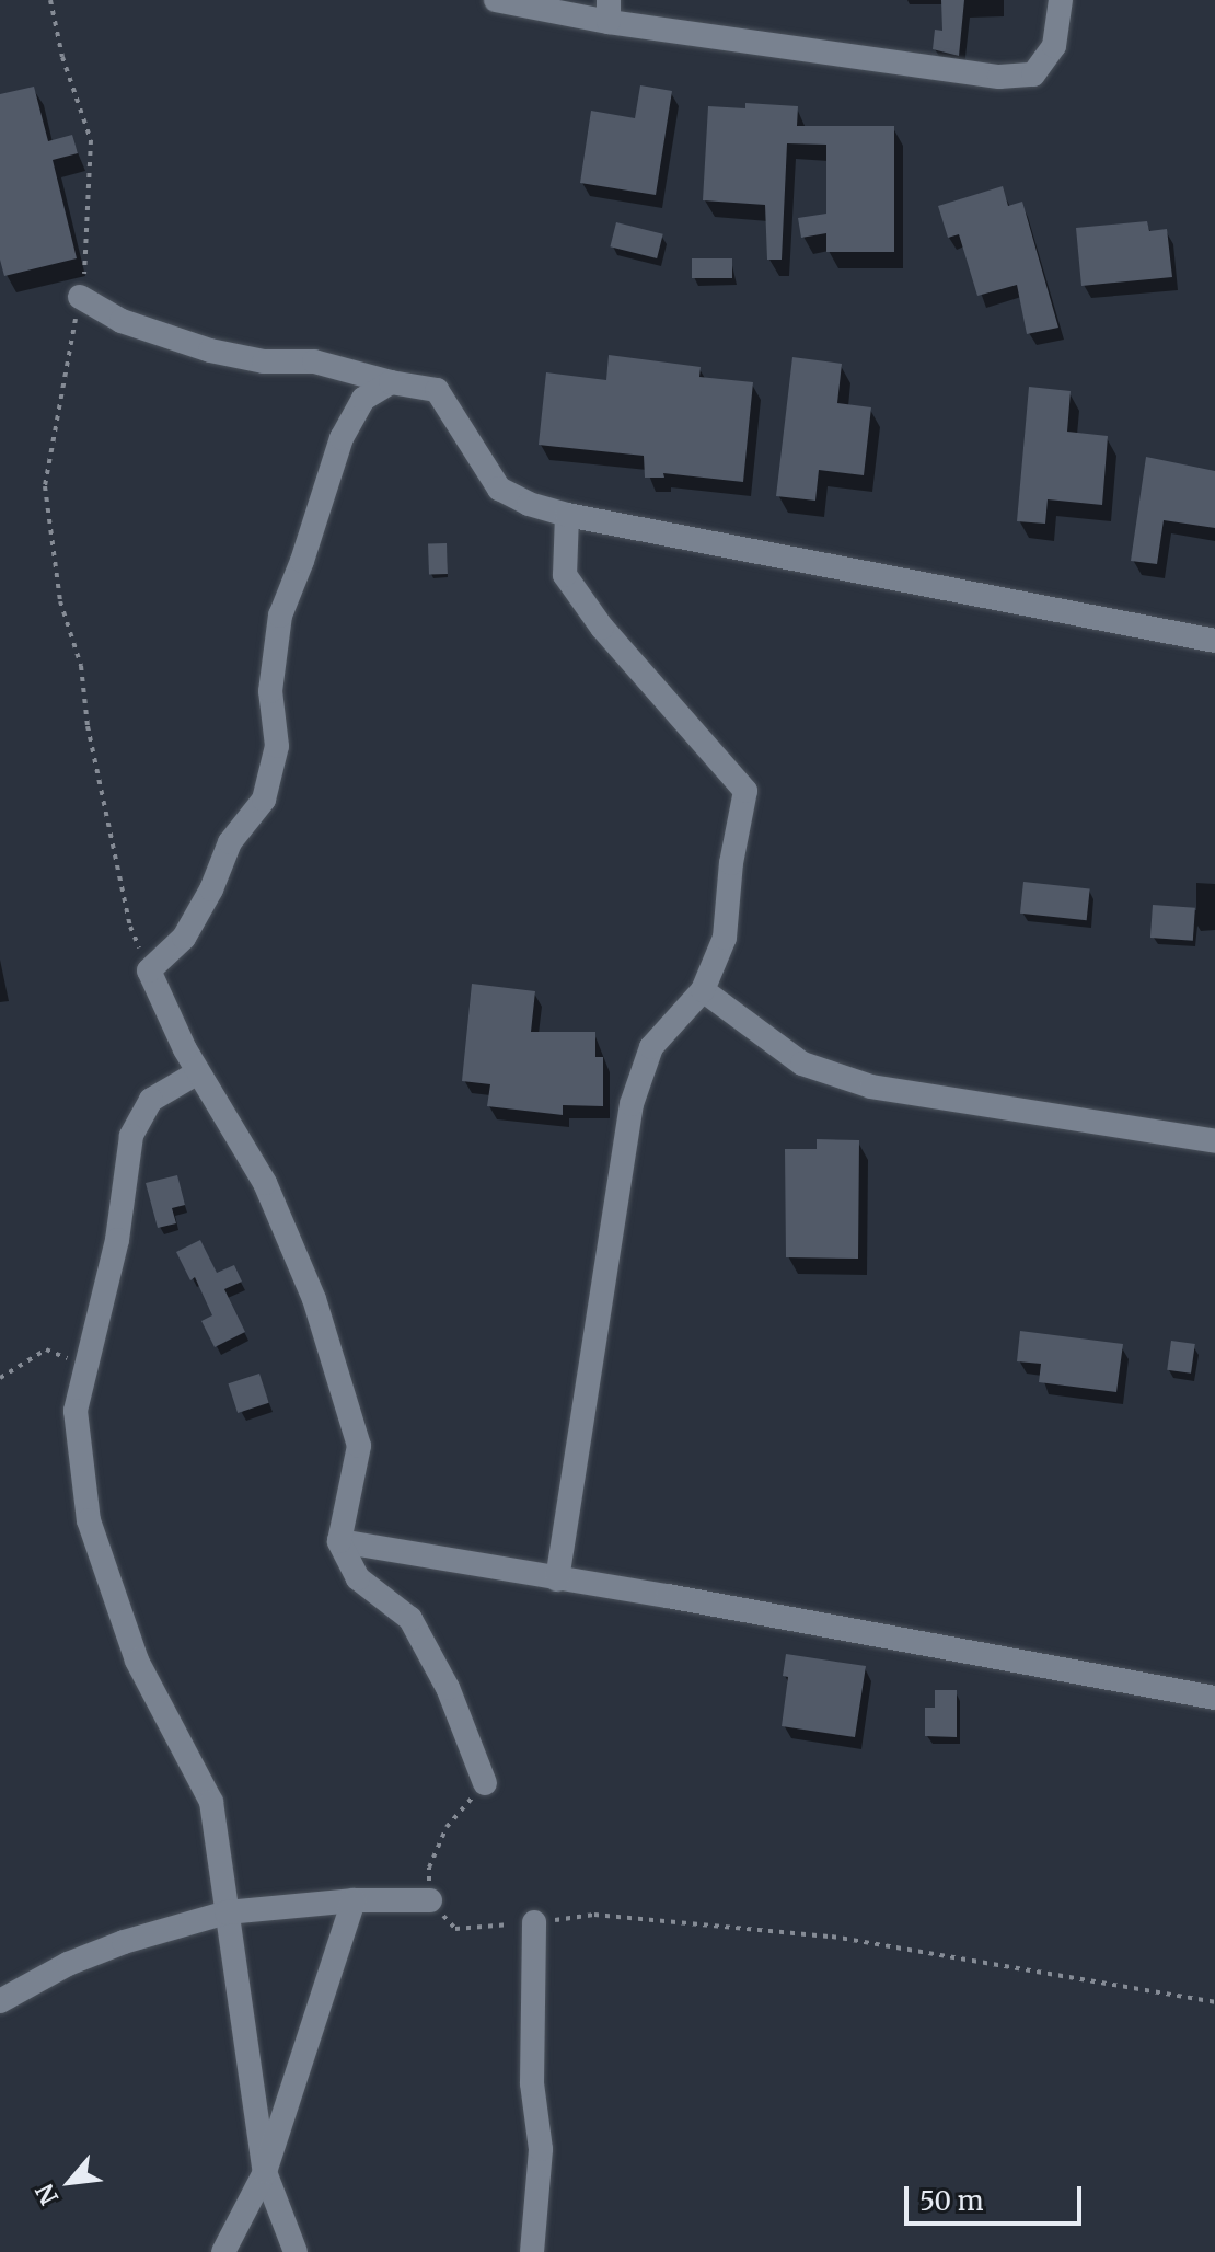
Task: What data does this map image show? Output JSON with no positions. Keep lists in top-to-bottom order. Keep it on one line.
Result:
{"scale_bar":"50 m","north":"bottom left"}
